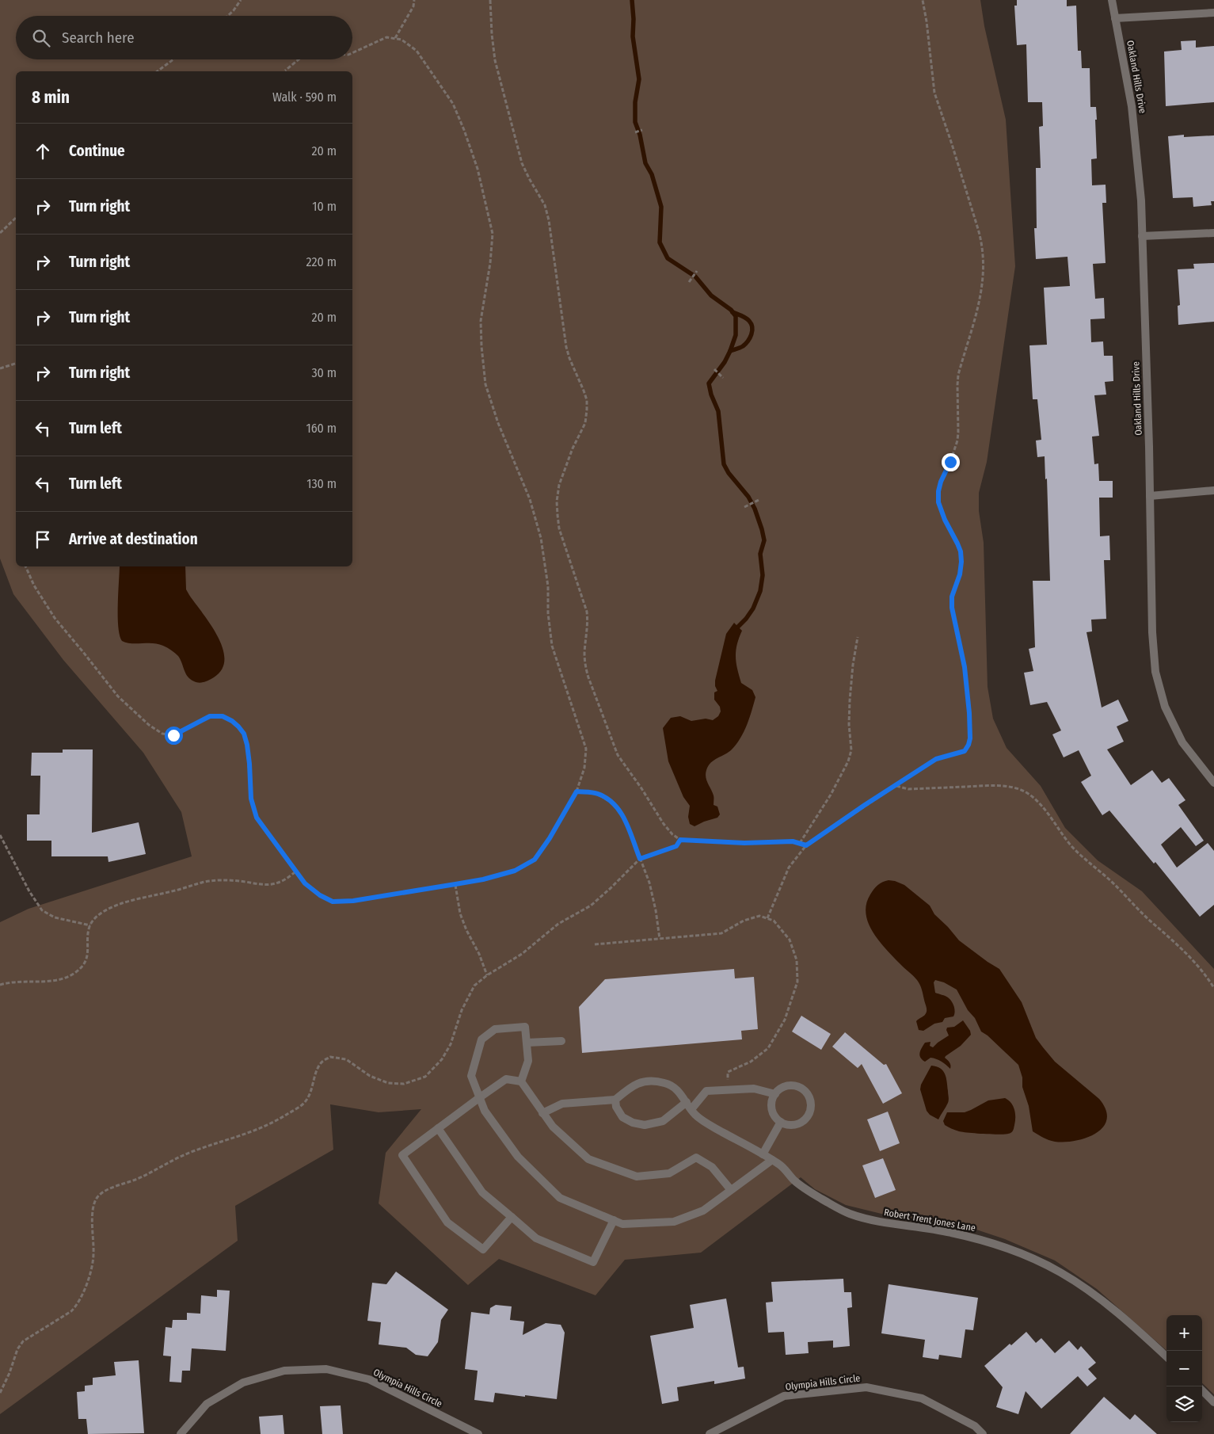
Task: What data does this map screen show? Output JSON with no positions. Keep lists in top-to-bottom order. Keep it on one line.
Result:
{"streets":{"street":["Oakland Hills Drive","Robert Trent Jones Lane","Olympia Hills Circle"]},"page":{"search":"Search here","heading":["8 min","Walk · 590 m"],"list":[["Continue","20 m"],["Turn right","10 m"],["Turn right","220 m"],["Turn right","20 m"],["Turn right","30 m"],["Turn left","160 m"],["Turn left","130 m"],"Arrive at destination"],"map_buttons":["+","−"]}}
